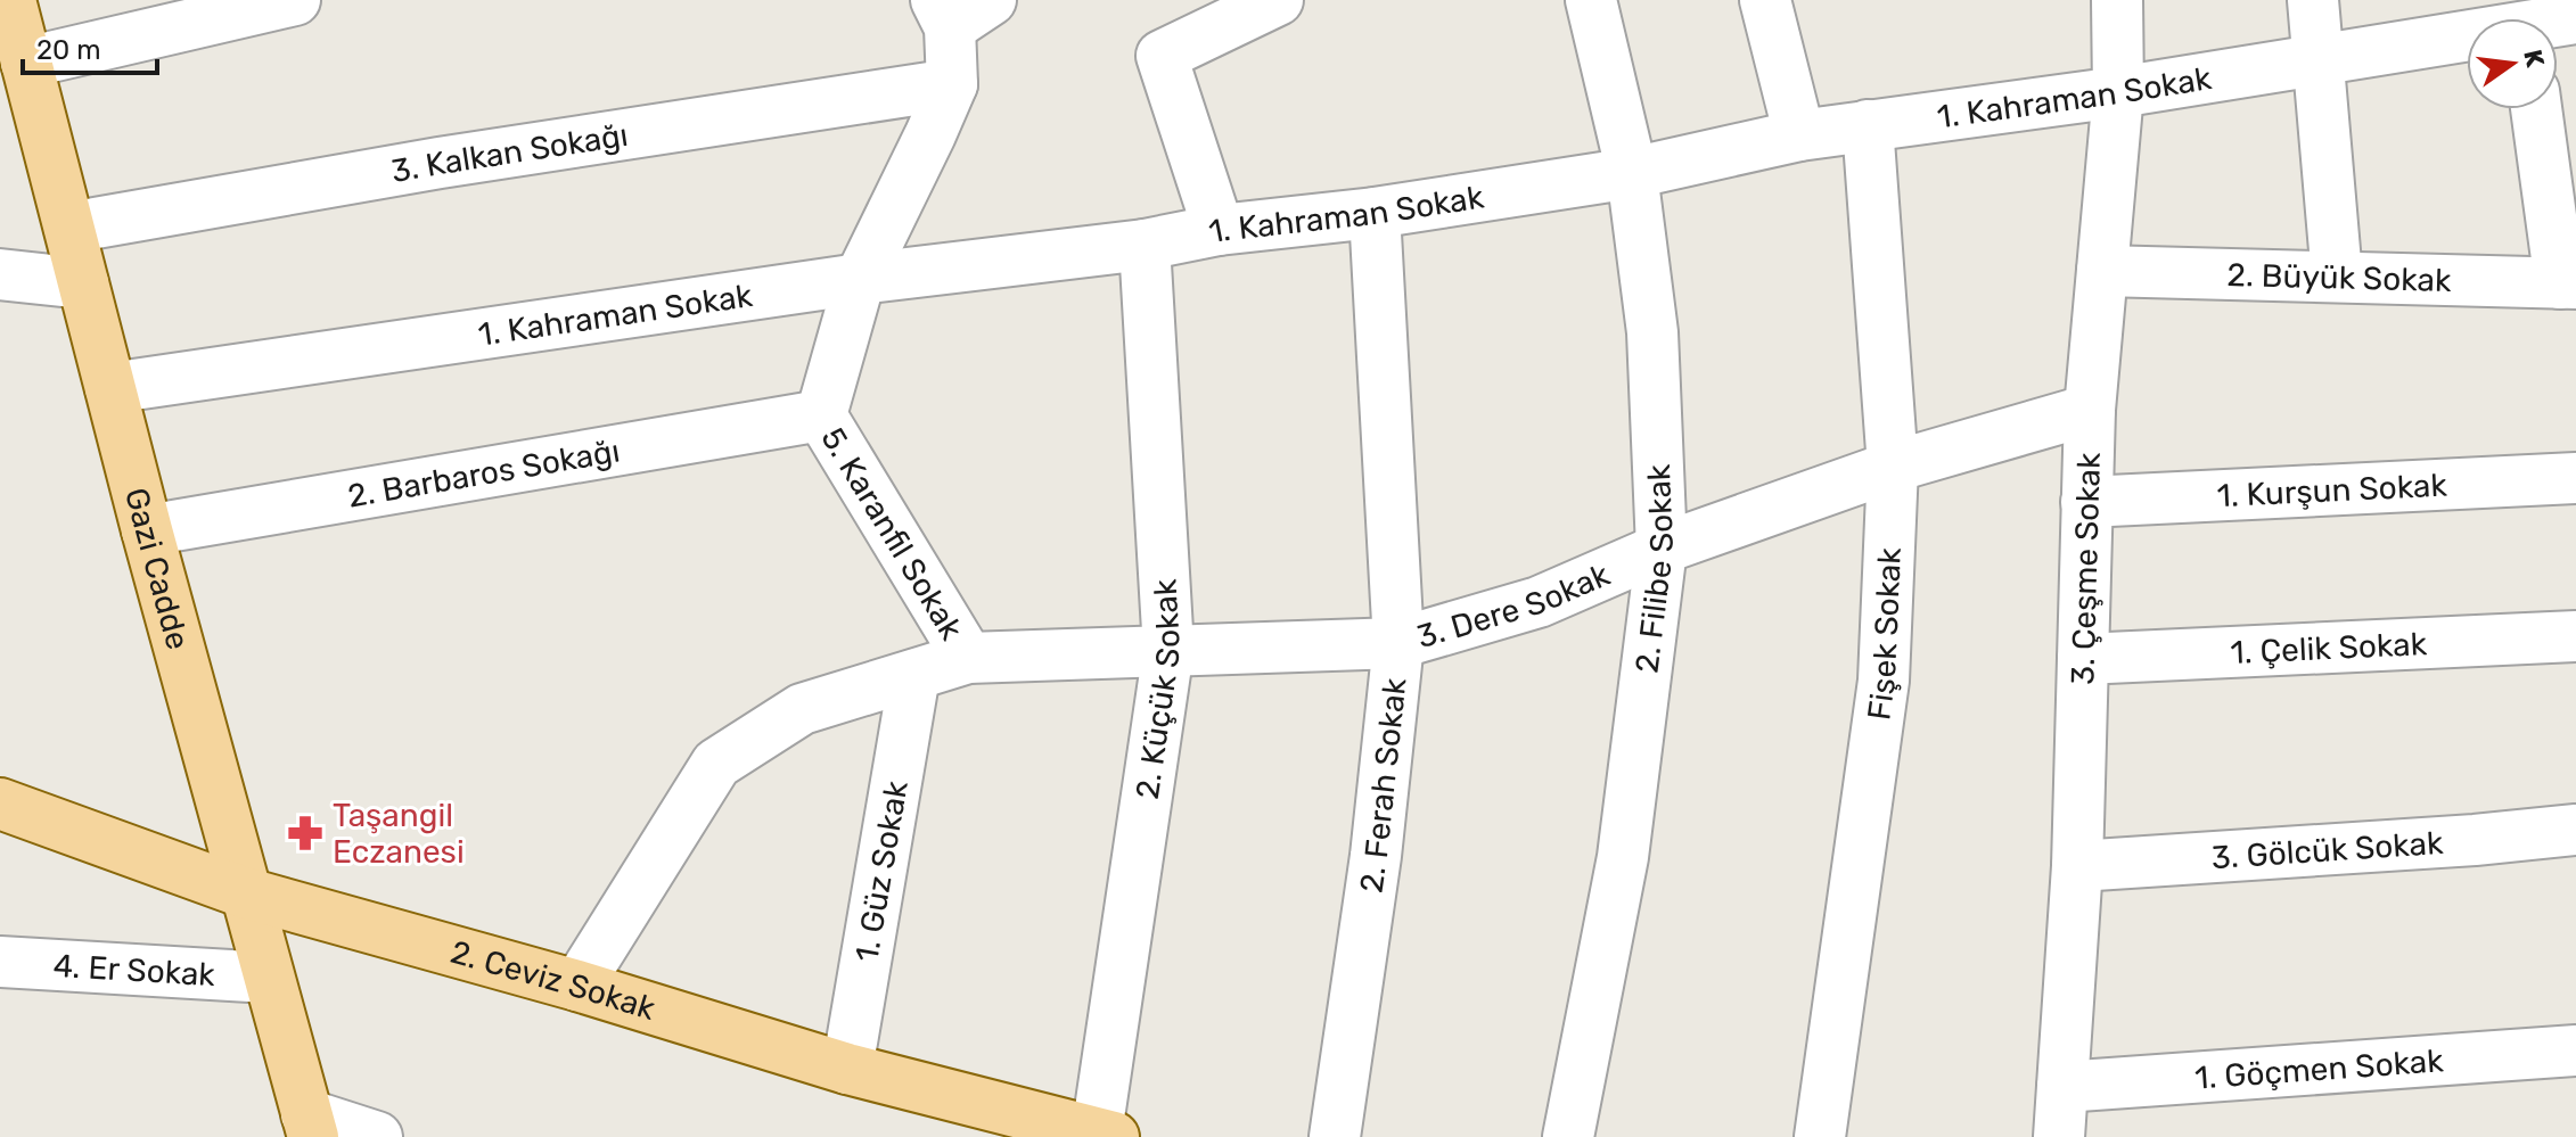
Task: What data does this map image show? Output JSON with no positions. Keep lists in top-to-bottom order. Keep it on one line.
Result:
{"streets":{"main road":["Gazi Cadde","2. Ceviz Sokak"],"street":["1. Kahraman Sokak","3. Kalkan Sokağı","2. Büyük Sokak","2. Barbaros Sokağı","1. Kurşun Sokak","5. Karanfil Sokak","3. Çeşme Sokak","2. Filibe Sokak","3. Dere Sokak","Fişek Sokak","1. Çelik Sokak","2. Küçük Sokak","2. Ferah Sokak","3. Gölcük Sokak","1. Güz Sokak","4. Er Sokak","1. Göçmen Sokak"]},"crossings":[["1. Kahraman Sokak","5. Karanfil Sokak"],["1. Kahraman Sokak","3. Çeşme Sokak"],["1. Kahraman Sokak","Gazi Cadde"],["1. Kahraman Sokak","2. Filibe Sokak"],["1. Kahraman Sokak","Fişek Sokak"],["1. Kahraman Sokak","2. Küçük Sokak"],["1. Kahraman Sokak","2. Ferah Sokak"],["3. Kalkan Sokağı","5. Karanfil Sokak"],["3. Kalkan Sokağı","Gazi Cadde"],["2. Büyük Sokak","3. Çeşme Sokak"],["2. Barbaros Sokağı","5. Karanfil Sokak"],["2. Barbaros Sokağı","Gazi Cadde"],["1. Kurşun Sokak","3. Çeşme Sokak"],["5. Karanfil Sokak","3. Dere Sokak"],["3. Çeşme Sokak","3. Dere Sokak"],["3. Çeşme Sokak","1. Çelik Sokak"],["3. Çeşme Sokak","3. Gölcük Sokak"],["3. Çeşme Sokak","1. Göçmen Sokak"],["Gazi Cadde","4. Er Sokak"],["Gazi Cadde","2. Ceviz Sokak"],["2. Filibe Sokak","3. Dere Sokak"],["3. Dere Sokak","Fişek Sokak"],["3. Dere Sokak","2. Küçük Sokak"],["3. Dere Sokak","2. Ferah Sokak"],["3. Dere Sokak","1. Güz Sokak"],["3. Dere Sokak","2. Ceviz Sokak"],["2. Küçük Sokak","2. Ceviz Sokak"],["1. Güz Sokak","2. Ceviz Sokak"]],"places":{"pharmacy":["Taşangil Eczanesi"]},"scale_bar":"20 m","north":"right"}
